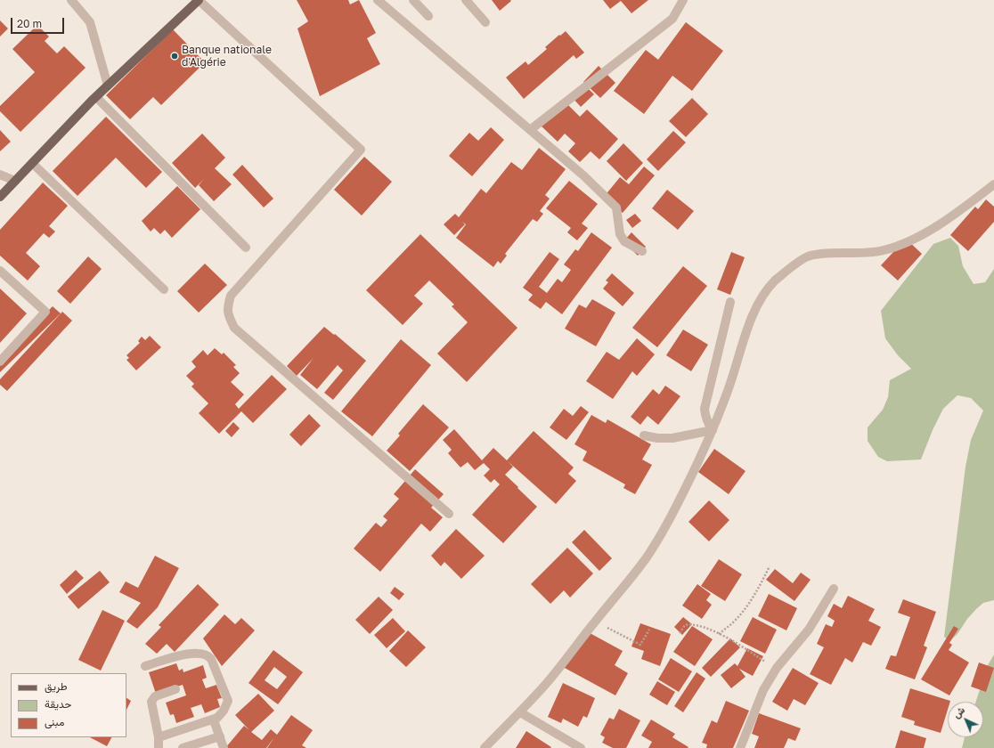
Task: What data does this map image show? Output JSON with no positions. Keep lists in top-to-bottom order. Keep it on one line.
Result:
{"places":["Banque nationale d'Algérie"],"legend":["طريق","حديقة","مبنى"],"scale_bar":"20 m","north":"top left"}
